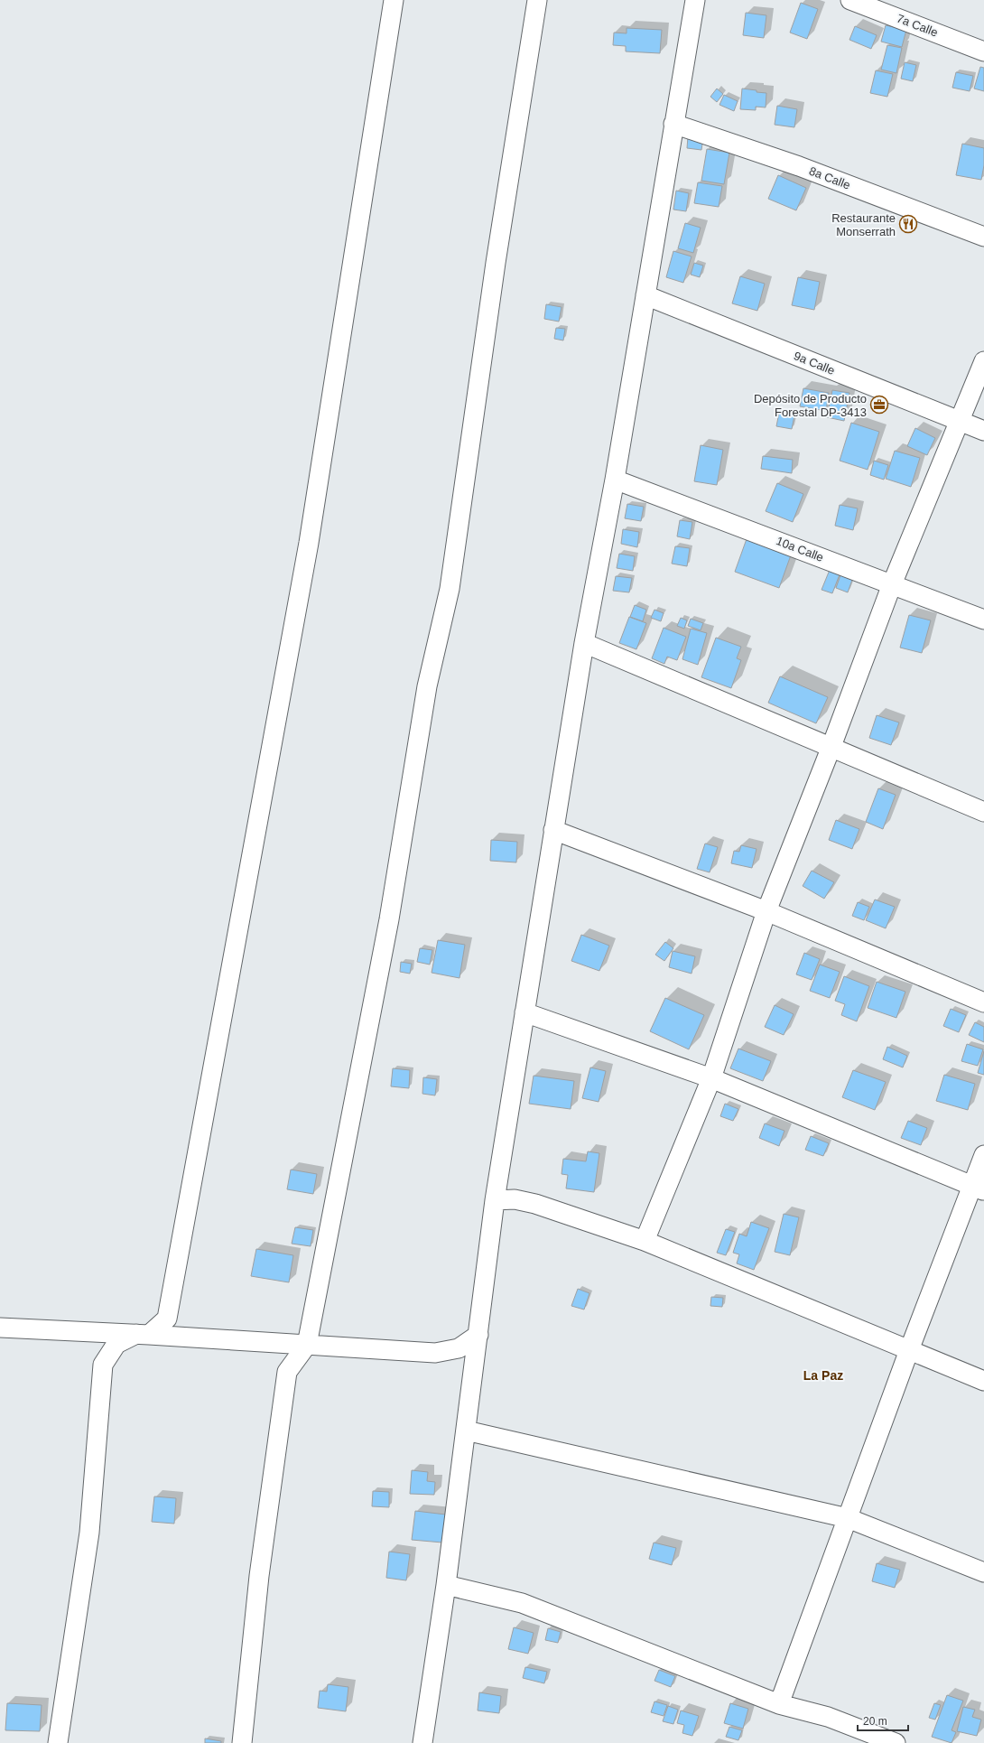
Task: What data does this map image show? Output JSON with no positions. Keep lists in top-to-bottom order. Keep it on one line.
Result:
{"streets":{"street":["7a Calle","8a Calle","9a Calle","10a Calle"]},"districts":["La Paz"],"places":{"restaurant":["Restaurante Monserrath"],"office":["Depósito de Producto Forestal DP-3413"]},"scale_bar":"20 m"}
